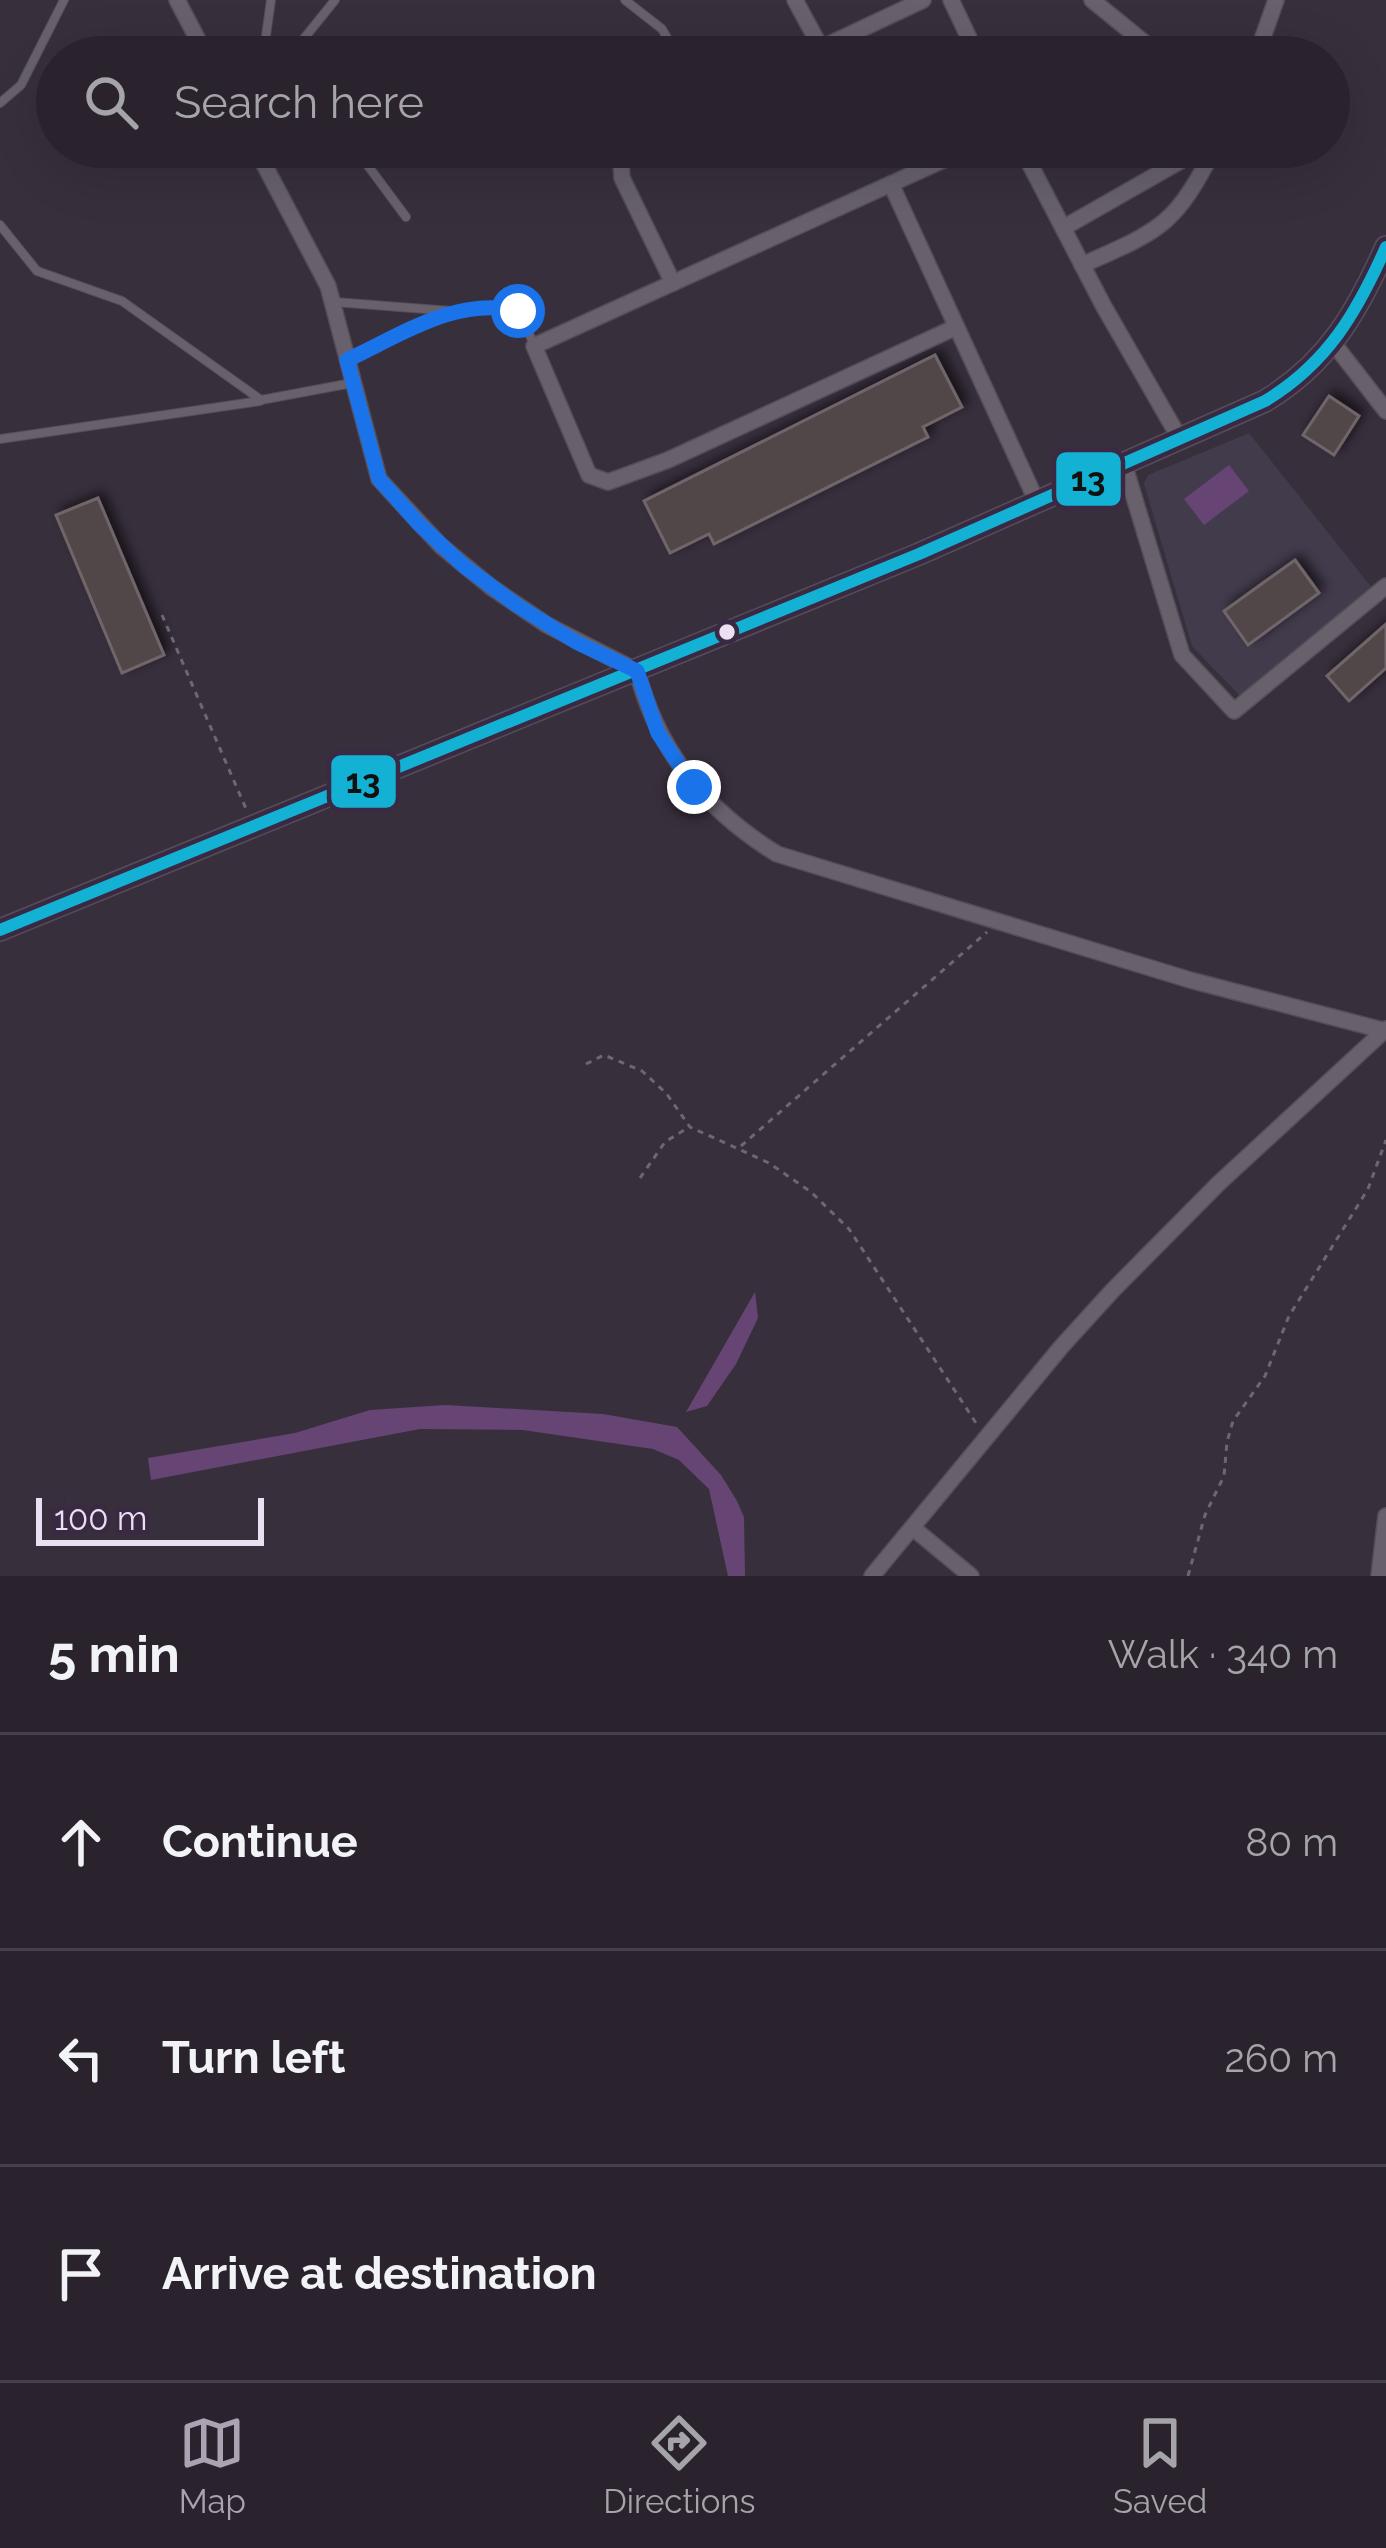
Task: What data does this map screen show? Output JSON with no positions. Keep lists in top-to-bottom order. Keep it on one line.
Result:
{"lines":["transit line 13"],"scale_bar":"100 m","page":{"search":"Search here","scale":"100 m","heading":["5 min","Walk · 340 m"],"list":[["Continue","80 m"],["Turn left","260 m"],"Arrive at destination"],"nav":["Map","Directions","Saved"]}}
